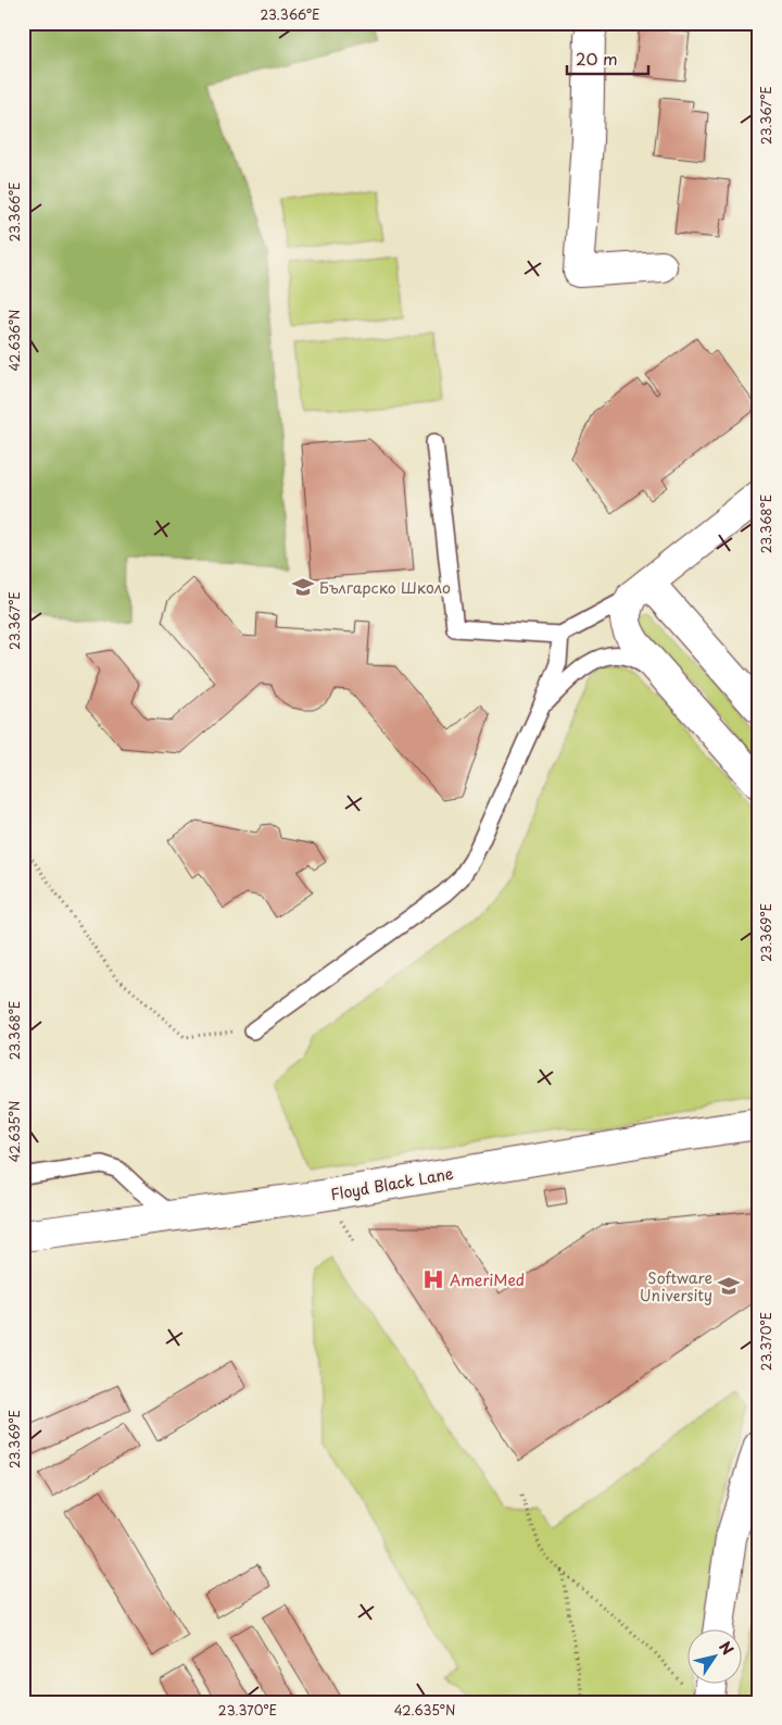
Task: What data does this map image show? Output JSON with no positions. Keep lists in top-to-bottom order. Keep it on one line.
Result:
{"streets":{"street":["Floyd Black Lane"]},"places":{"school or university":["Българско Школо","Software University"],"hospital":["AmeriMed"]},"scale_bar":"20 m","north":"top right","coordinates":["23.366°E","23.367°E","42.636°N","23.368°E","23.369°E","42.635°N","23.370°E"]}
